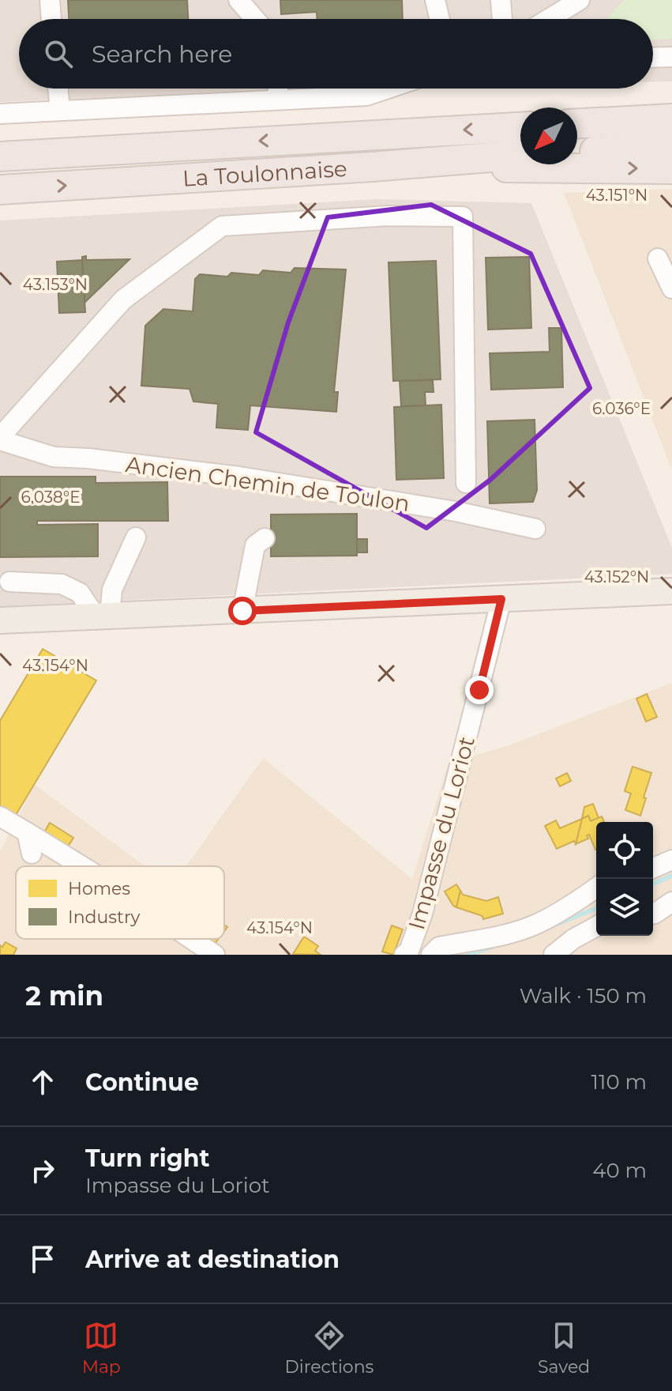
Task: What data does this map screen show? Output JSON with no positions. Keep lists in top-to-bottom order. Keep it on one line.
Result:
{"streets":{"highway":["La Toulonnaise"],"street":["Ancien Chemin de Toulon","Impasse du Loriot"]},"legend":["Homes","Industry"],"north":"bottom left","page":{"search":"Search here","heading":["2 min","Walk · 150 m"],"list":[["Continue","110 m"],["Turn right","Impasse du Loriot","40 m"],"Arrive at destination"],"nav":["Map","Directions","Saved"]},"coordinates":["43.151°N","43.153°N","6.036°E","6.038°E","43.152°N","43.154°N"]}
